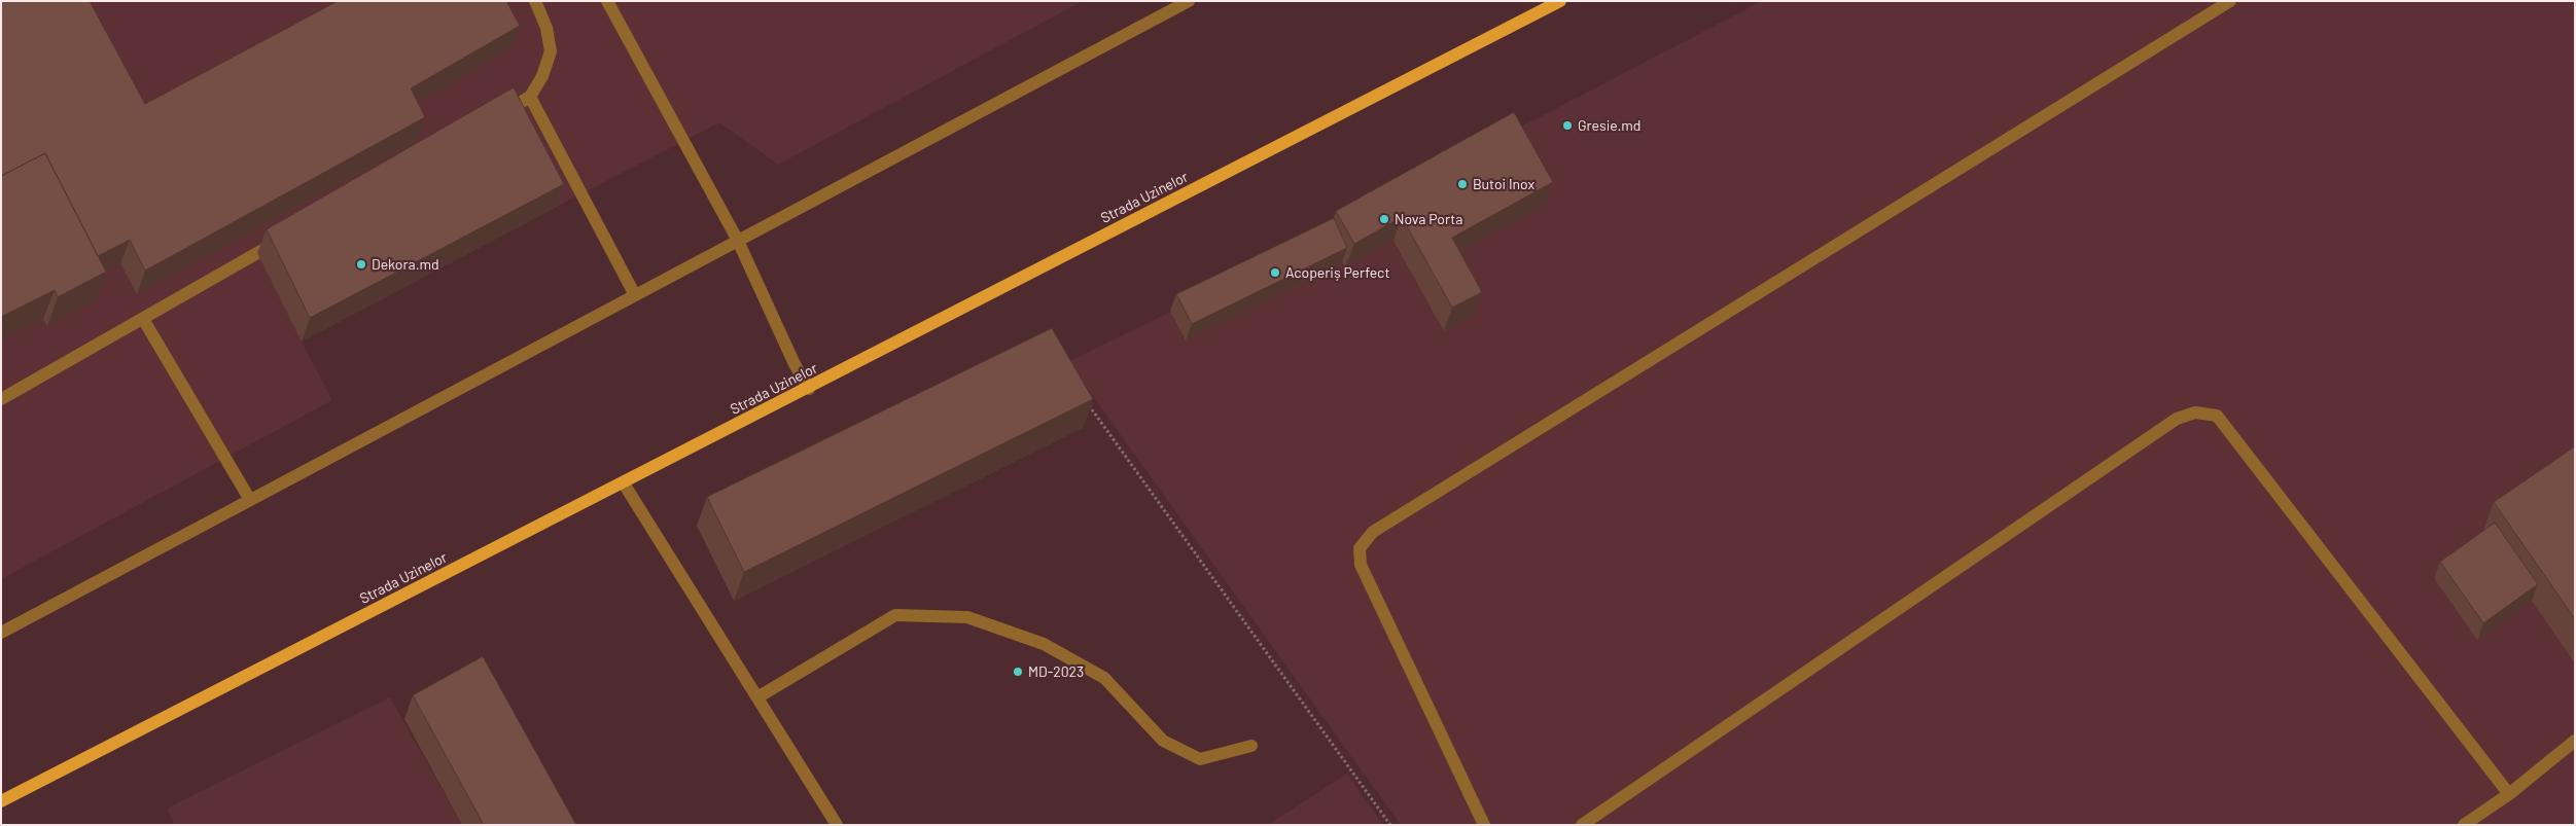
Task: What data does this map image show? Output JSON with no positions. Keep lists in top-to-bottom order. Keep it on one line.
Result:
{"streets":{"main road":["Strada Uzinelor"]},"places":["Gresie.md","Butoi Inox","Nova Porta","Dekora.md","Acoperiș Perfect","MD-2023"]}
